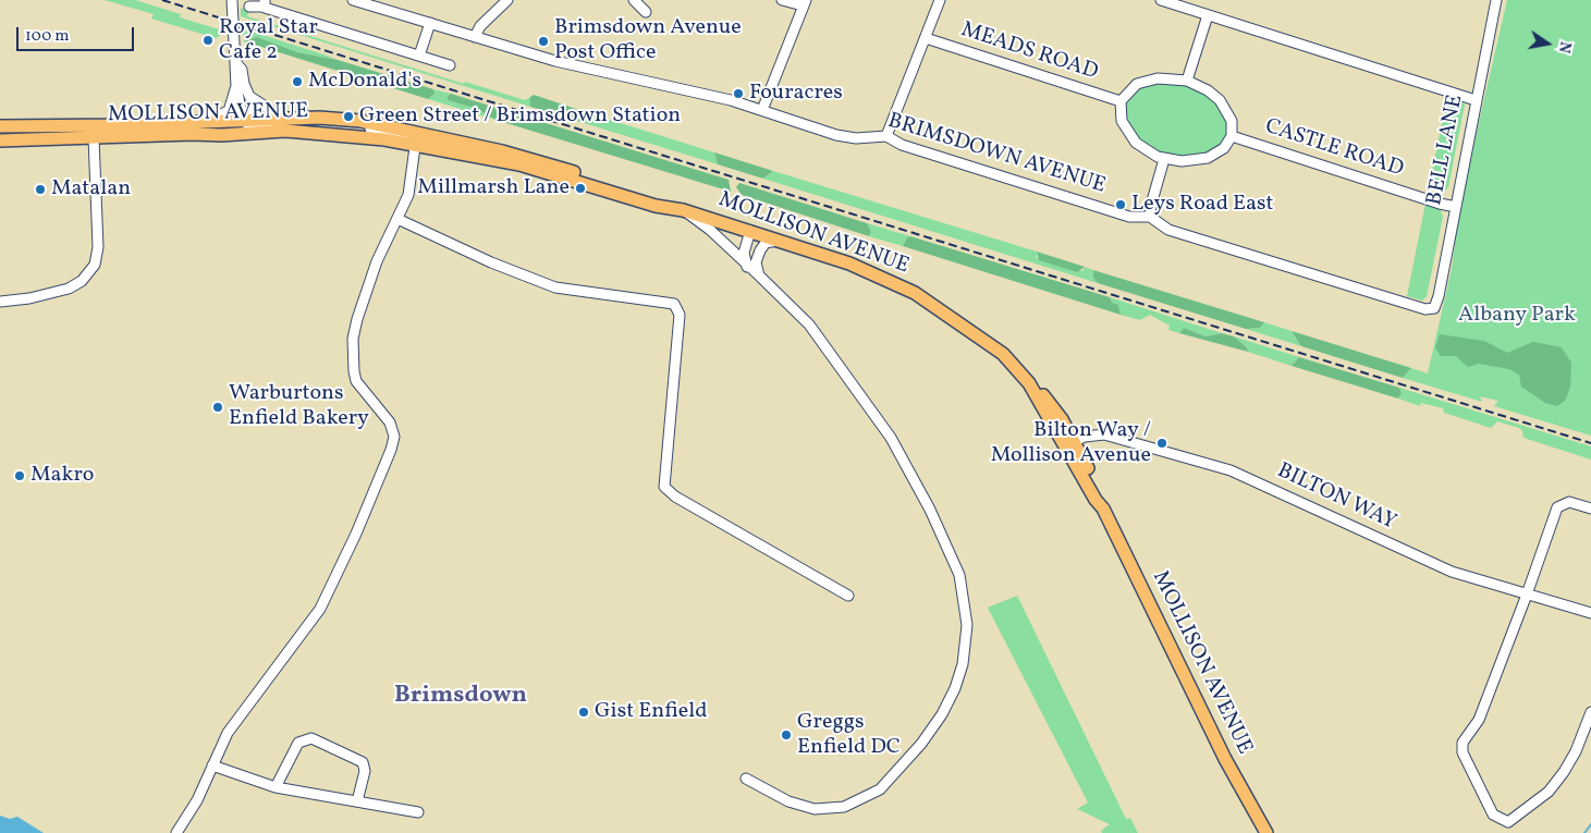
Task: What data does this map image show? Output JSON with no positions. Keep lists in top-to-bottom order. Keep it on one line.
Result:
{"streets":{"main road":["MOLLISON AVENUE"],"street":["MEADS ROAD","CASTLE ROAD","BELL LANE","BRIMSDOWN AVENUE","BILTON WAY"]},"crossings":[["MEADS ROAD","CASTLE ROAD"],["MOLLISON AVENUE","BILTON WAY"],["CASTLE ROAD","BELL LANE"],["BELL LANE","BRIMSDOWN AVENUE"]],"districts":["Brimsdown"],"parks":["Albany Park"],"places":["Royal Star Cafe 2","Brimsdown Avenue Post Office","McDonald's","Fouracres","Green Street / Brimsdown Station","Millmarsh Lane","Matalan","Leys Road East","Warburtons Enfield Bakery","Bilton Way / Mollison Avenue","Makro","Gist Enfield","Greggs Enfield DC"],"scale_bar":"100 m","north":"right"}
